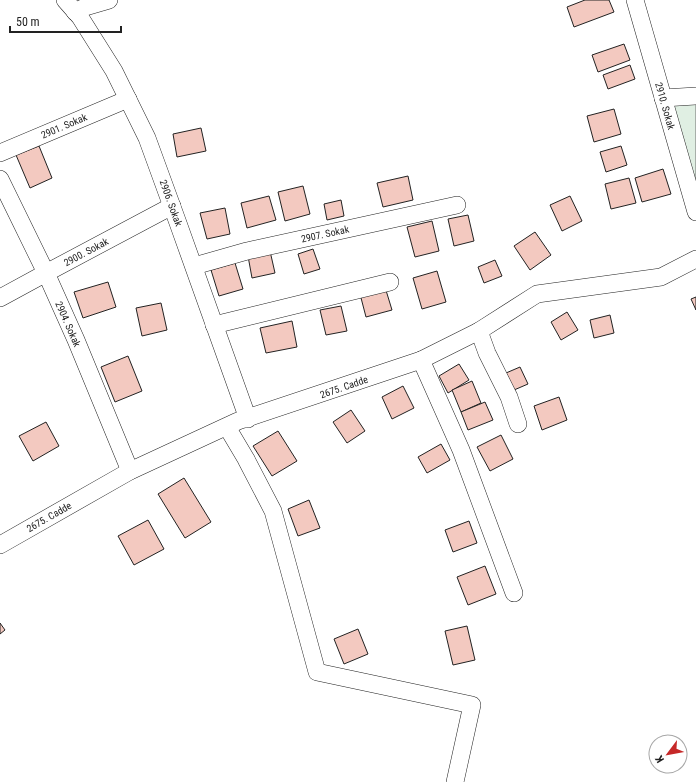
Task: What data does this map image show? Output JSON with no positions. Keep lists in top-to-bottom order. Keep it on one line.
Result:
{"streets":{"street":["2910. Sokak","2901. Sokak","2906. Sokak","2907. Sokak","2900. Sokak","2904. Sokak","2675. Cadde"]},"crossings":[["2901. Sokak","2906. Sokak"],["2906. Sokak","2907. Sokak"],["2906. Sokak","2900. Sokak"],["2906. Sokak","2675. Cadde"],["2900. Sokak","2904. Sokak"],["2904. Sokak","2675. Cadde"]],"scale_bar":"50 m","north":"bottom left"}
